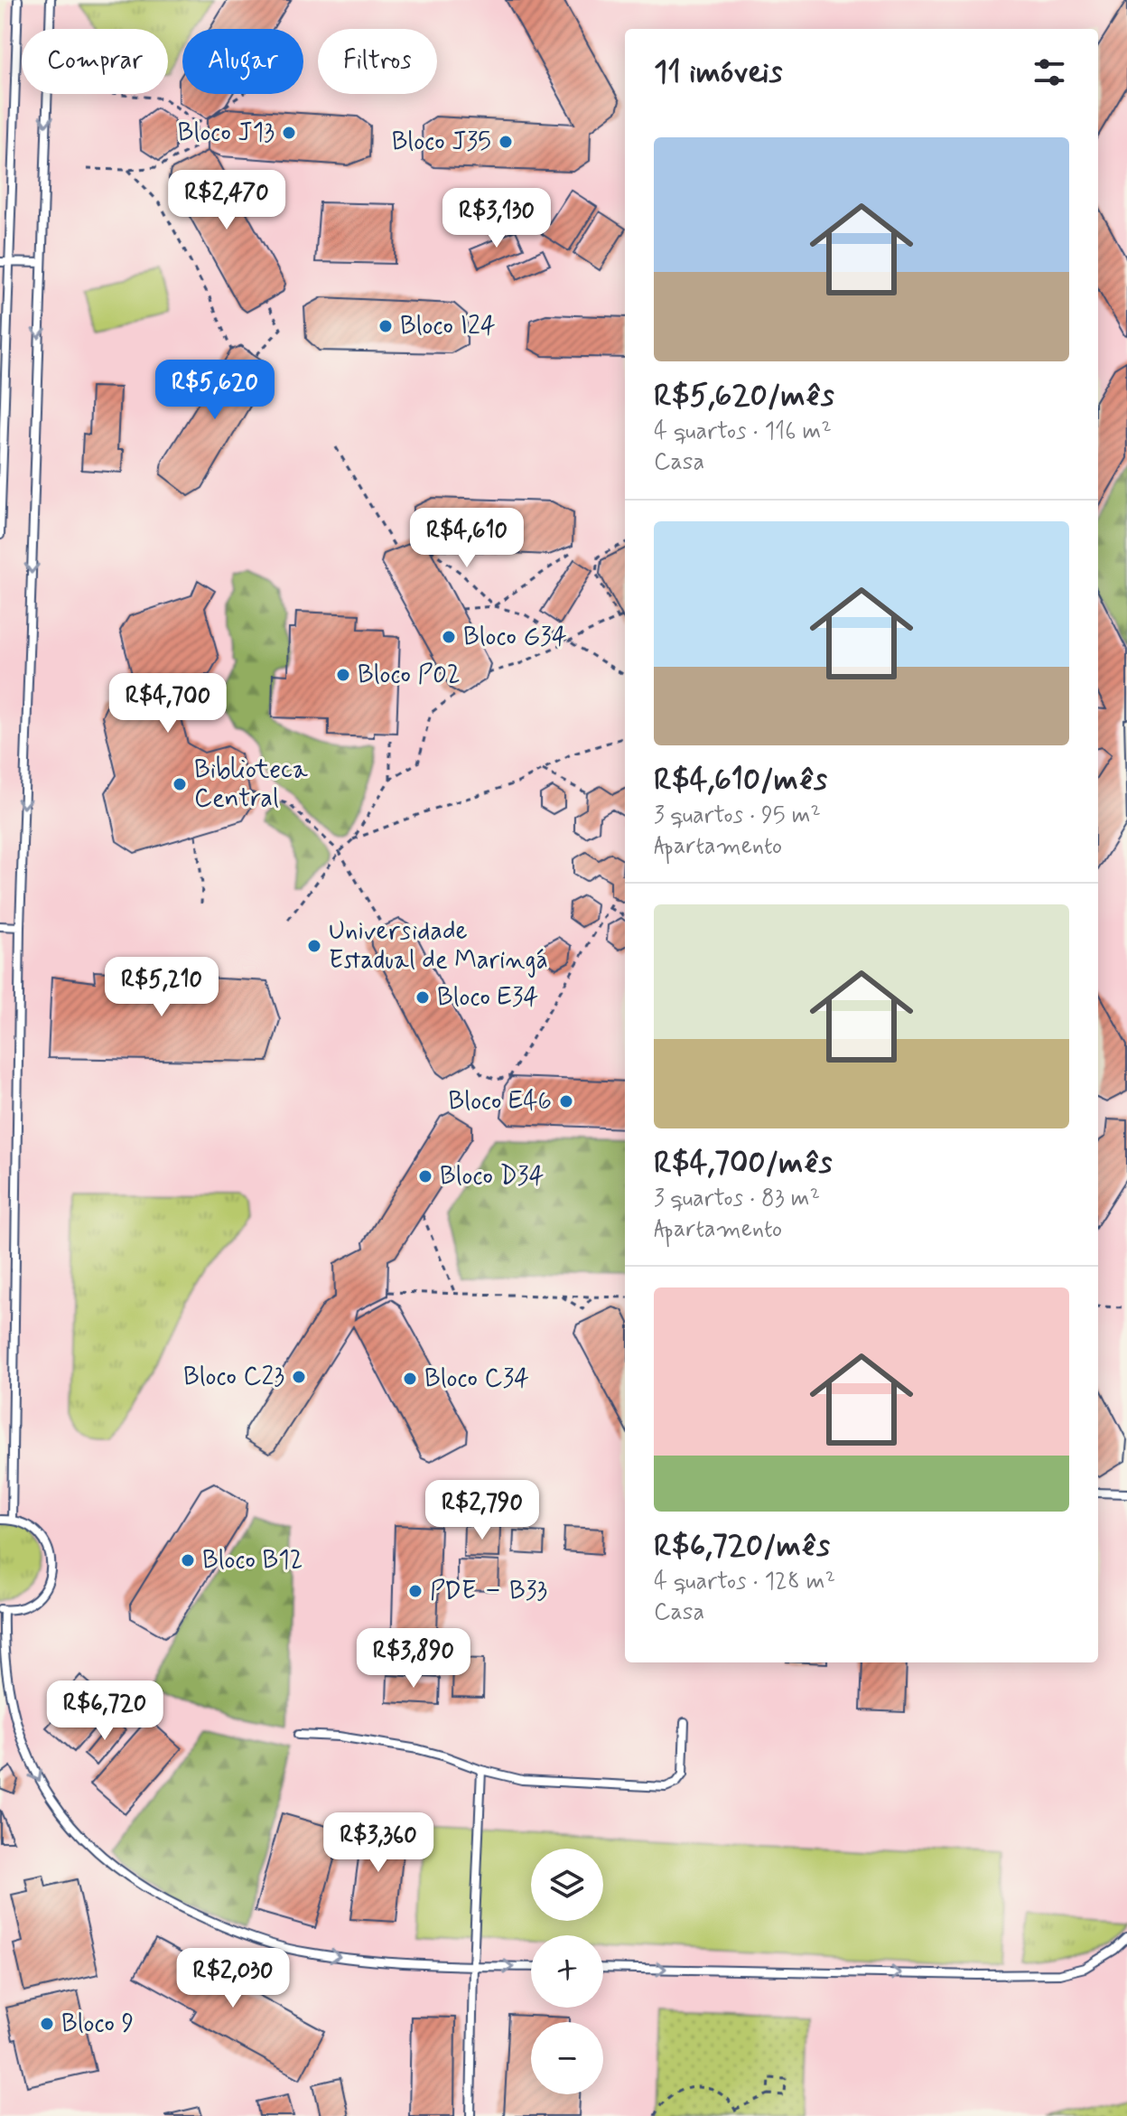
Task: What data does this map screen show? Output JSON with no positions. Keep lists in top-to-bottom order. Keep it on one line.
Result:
{"places":["Bloco J13","Bloco J35","Bloco I24","Bloco G34","Bloco P02","Biblioteca Central","Universidade Estadual de Maringá","Bloco E34","Bloco E46","Bloco D34","Bloco C23","Bloco C34","Bloco B12","PDE – B33","Bloco 9"],"page":{"chip":["Comprar","Alugar","Filtros"],"heading":"11 imóveis","list":[{"name":"R$5,620/mês","note":"4 quartos · 116 m² · Casa"},{"name":"R$4,610/mês","note":"3 quartos · 95 m² · Apartamento"},{"name":"R$4,700/mês","note":"3 quartos · 83 m² · Apartamento"},{"name":"R$6,720/mês","note":"4 quartos · 128 m² · Casa"}],"price":["R$2,470","R$3,130","R$5,620","R$4,610","R$4,700","R$5,210","R$2,790","R$3,890","R$6,720","R$3,360","R$2,030"],"map_buttons":["+","−"]}}
